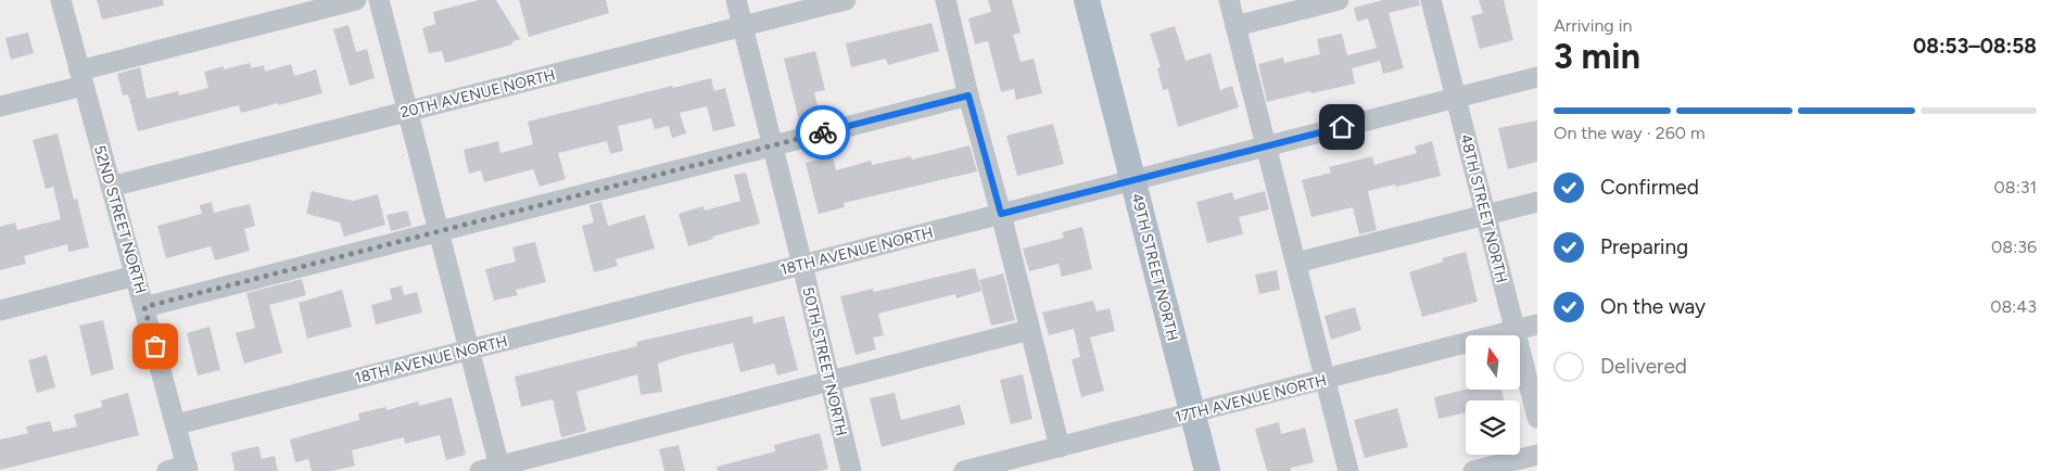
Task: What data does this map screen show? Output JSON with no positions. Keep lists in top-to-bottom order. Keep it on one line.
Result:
{"streets":{"main road":["49TH STREET NORTH"],"street":["20TH AVENUE NORTH","48TH STREET NORTH","52ND STREET NORTH","18TH AVENUE NORTH","50TH STREET NORTH","17TH AVENUE NORTH"]},"crossings":[["20TH AVENUE NORTH","52ND STREET NORTH"],["20TH AVENUE NORTH","50TH STREET NORTH"],["48TH STREET NORTH","18TH AVENUE NORTH"],["48TH STREET NORTH","17TH AVENUE NORTH"],["52ND STREET NORTH","18TH AVENUE NORTH"],["18TH AVENUE NORTH","49TH STREET NORTH"],["18TH AVENUE NORTH","50TH STREET NORTH"],["49TH STREET NORTH","17TH AVENUE NORTH"]],"north":"top","page":{"heading":["3 min","Arriving in","08:53–08:58"],"bar":"On the way · 260 m","list":[["Confirmed","08:31"],["Preparing","08:36"],["On the way","08:43"],"Delivered"]}}
